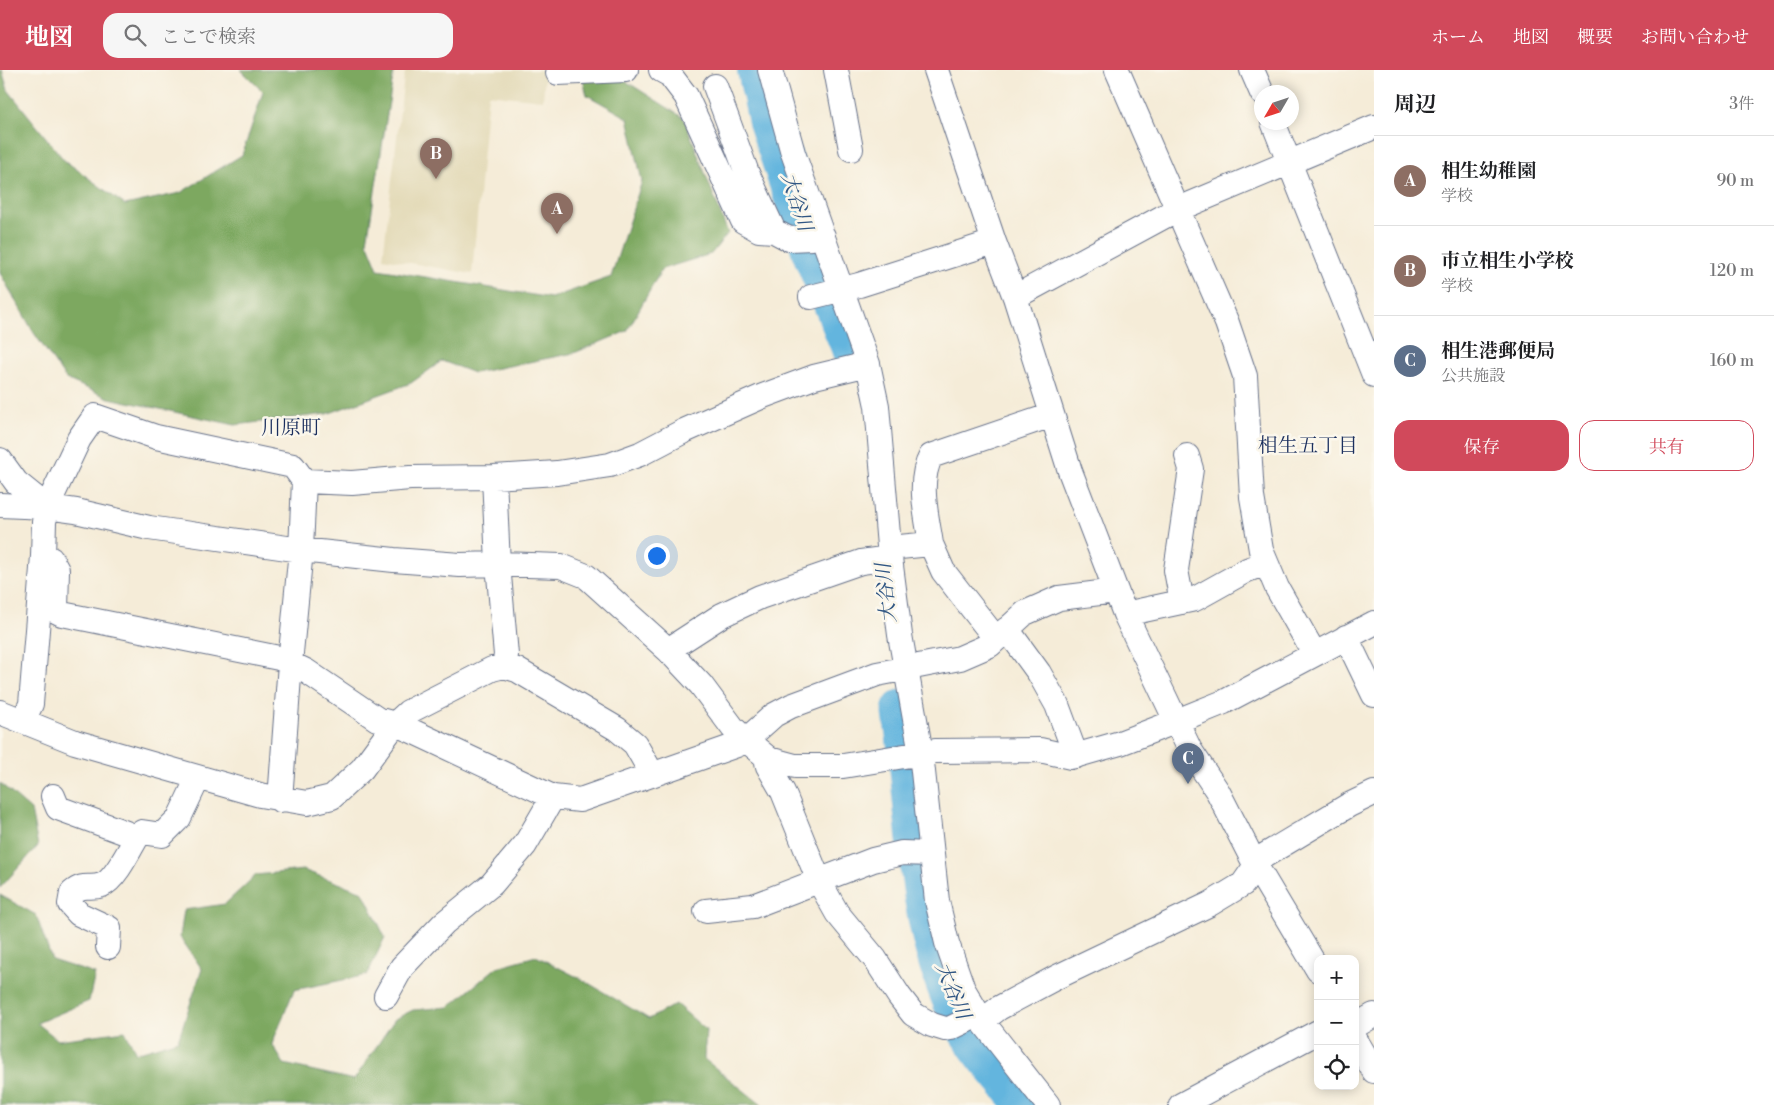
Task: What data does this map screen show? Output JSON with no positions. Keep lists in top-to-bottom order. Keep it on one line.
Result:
{"districts":["川原町","相生五丁目"],"water":["大谷川"],"north":"bottom left","page":{"header":"地図","search":"ここで検索","nav":["ホーム","地図","概要","お問い合わせ"],"heading":["周辺","3件"],"list":[{"mark":"A","name":"相生幼稚園","note":"学校","value":"90 m"},{"mark":"B","name":"市立相生小学校","note":"学校","value":"120 m"},{"mark":"C","name":"相生港郵便局","note":"公共施設","value":"160 m"}],"pins":["B","A","C"],"buttons":["保存","共有"],"map_buttons":["+","−"]}}
